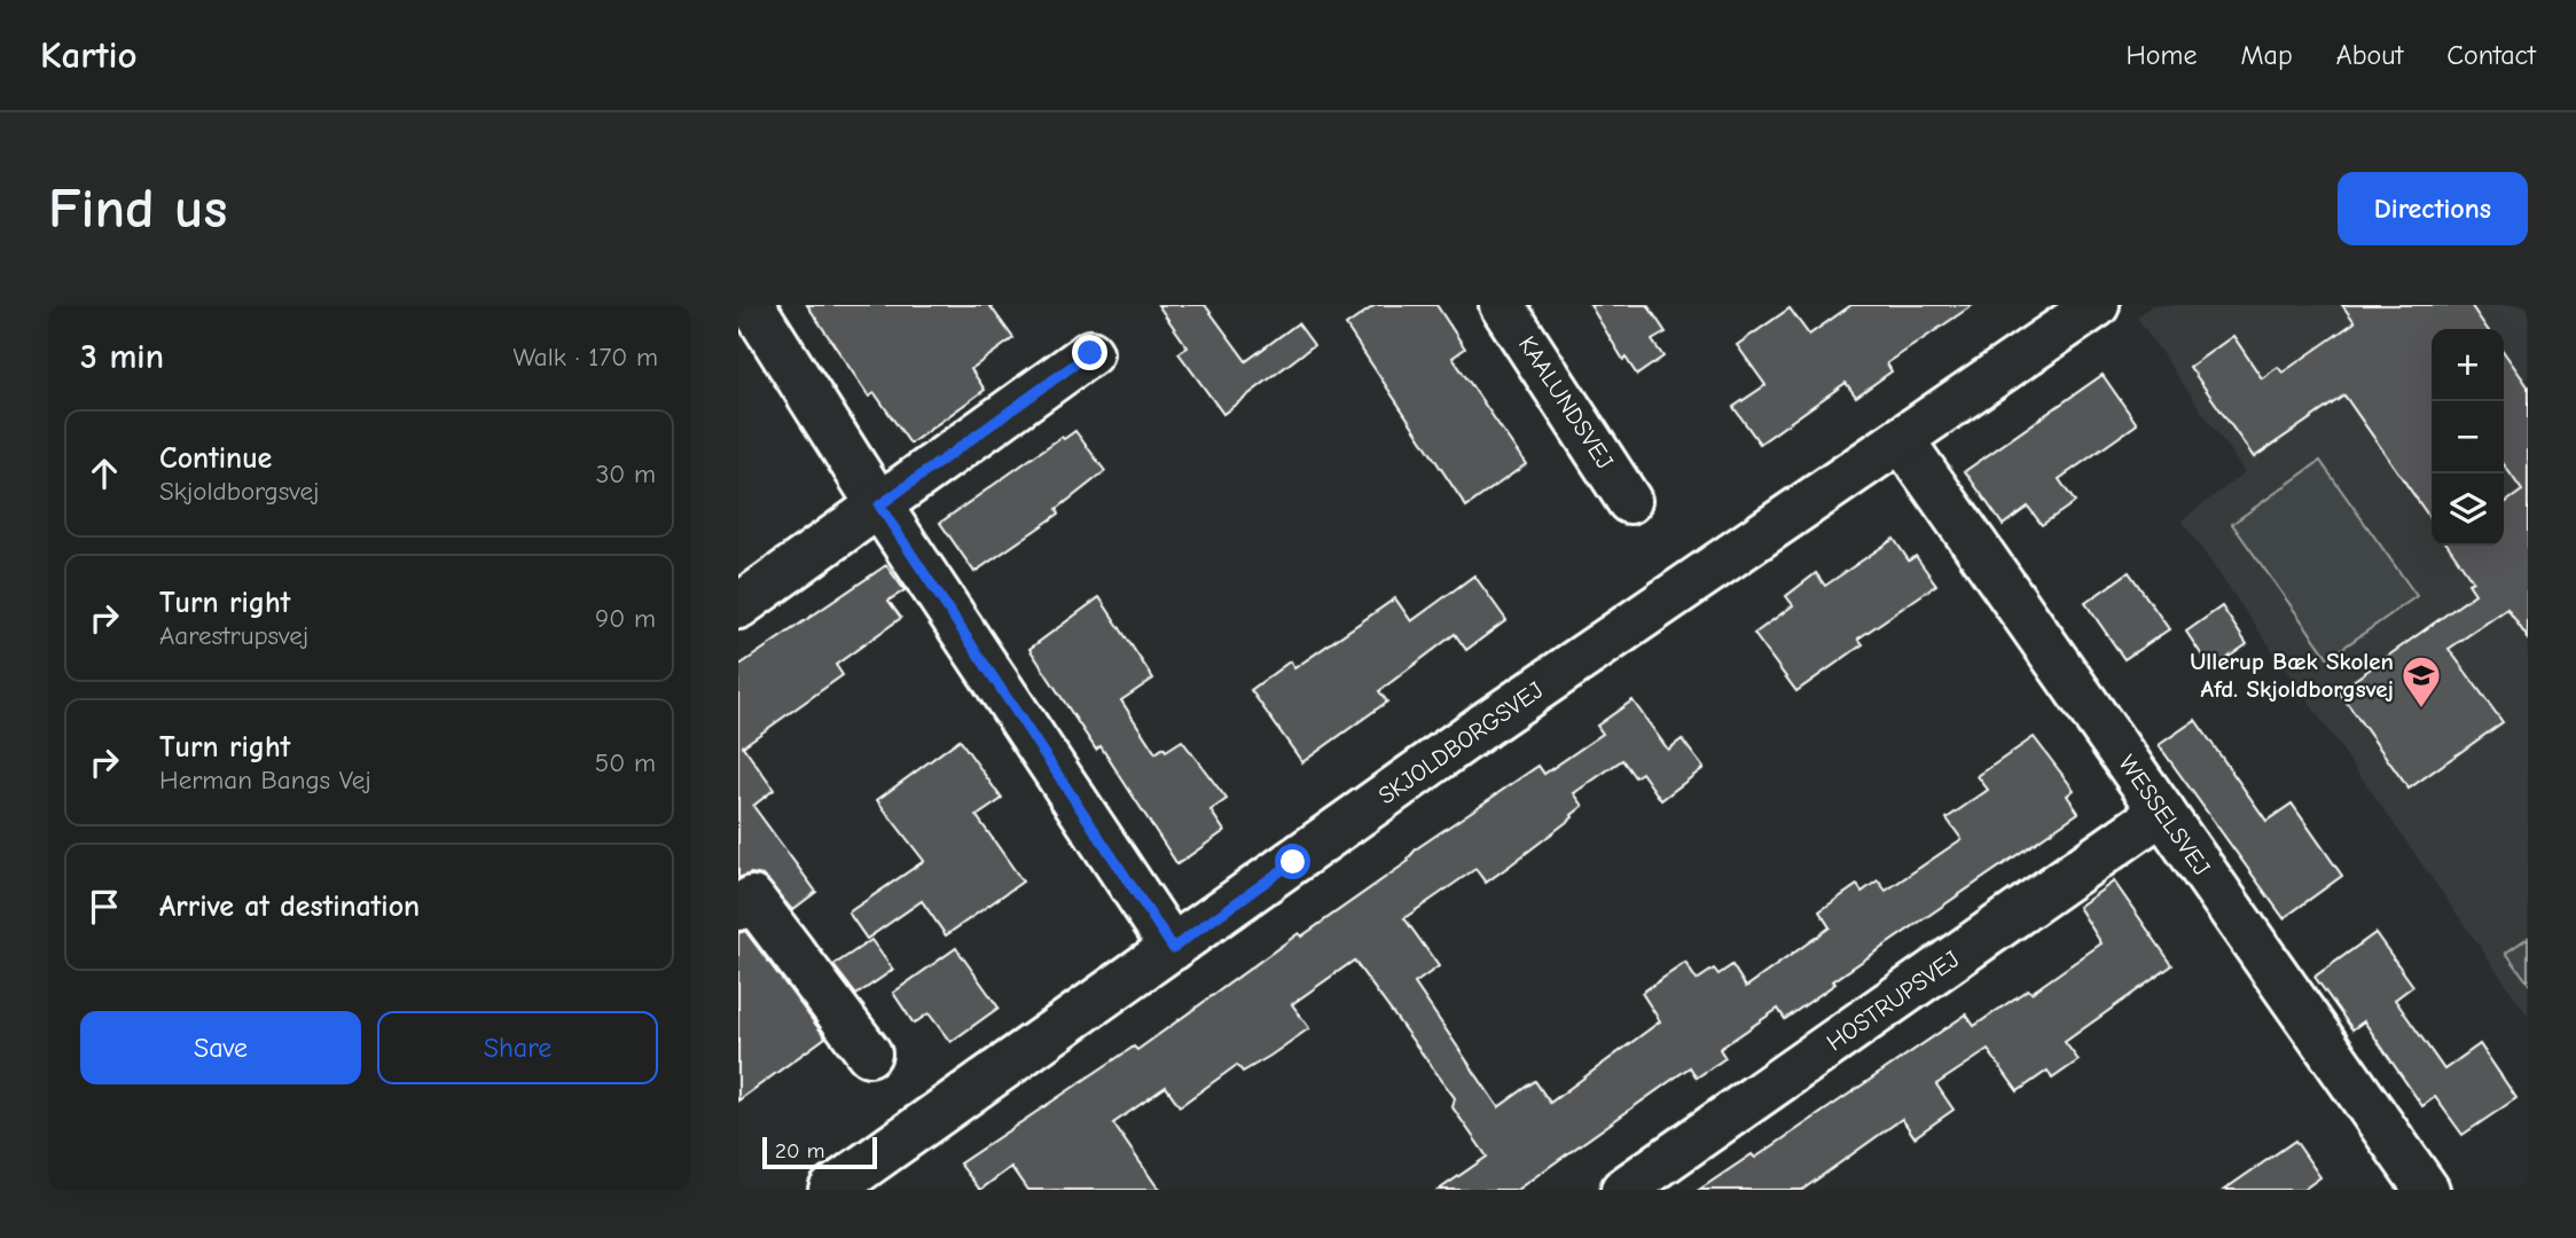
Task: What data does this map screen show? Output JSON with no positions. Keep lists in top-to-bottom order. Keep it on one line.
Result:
{"streets":{"street":["KAALUNDSVEJ","SKJOLDBORGSVEJ","WESSELSVEJ","HOSTRUPSVEJ"]},"crossings":[["SKJOLDBORGSVEJ","WESSELSVEJ"],["WESSELSVEJ","HOSTRUPSVEJ"]],"places":{"school or university":["Ullerup Bæk Skolen Afd. Skjoldborgsvej"]},"scale_bar":"20 m","page":{"header":"Kartio","nav":["Home","Map","About","Contact"],"buttons":["Directions",["Save","Share"]],"title":"Find us","heading":["3 min","Walk · 170 m"],"map_buttons":["+","−"],"list":[["Continue","Skjoldborgsvej","30 m"],["Turn right","Aarestrupsvej","90 m"],["Turn right","Herman Bangs Vej","50 m"],"Arrive at destination"],"scale":"20 m"}}
